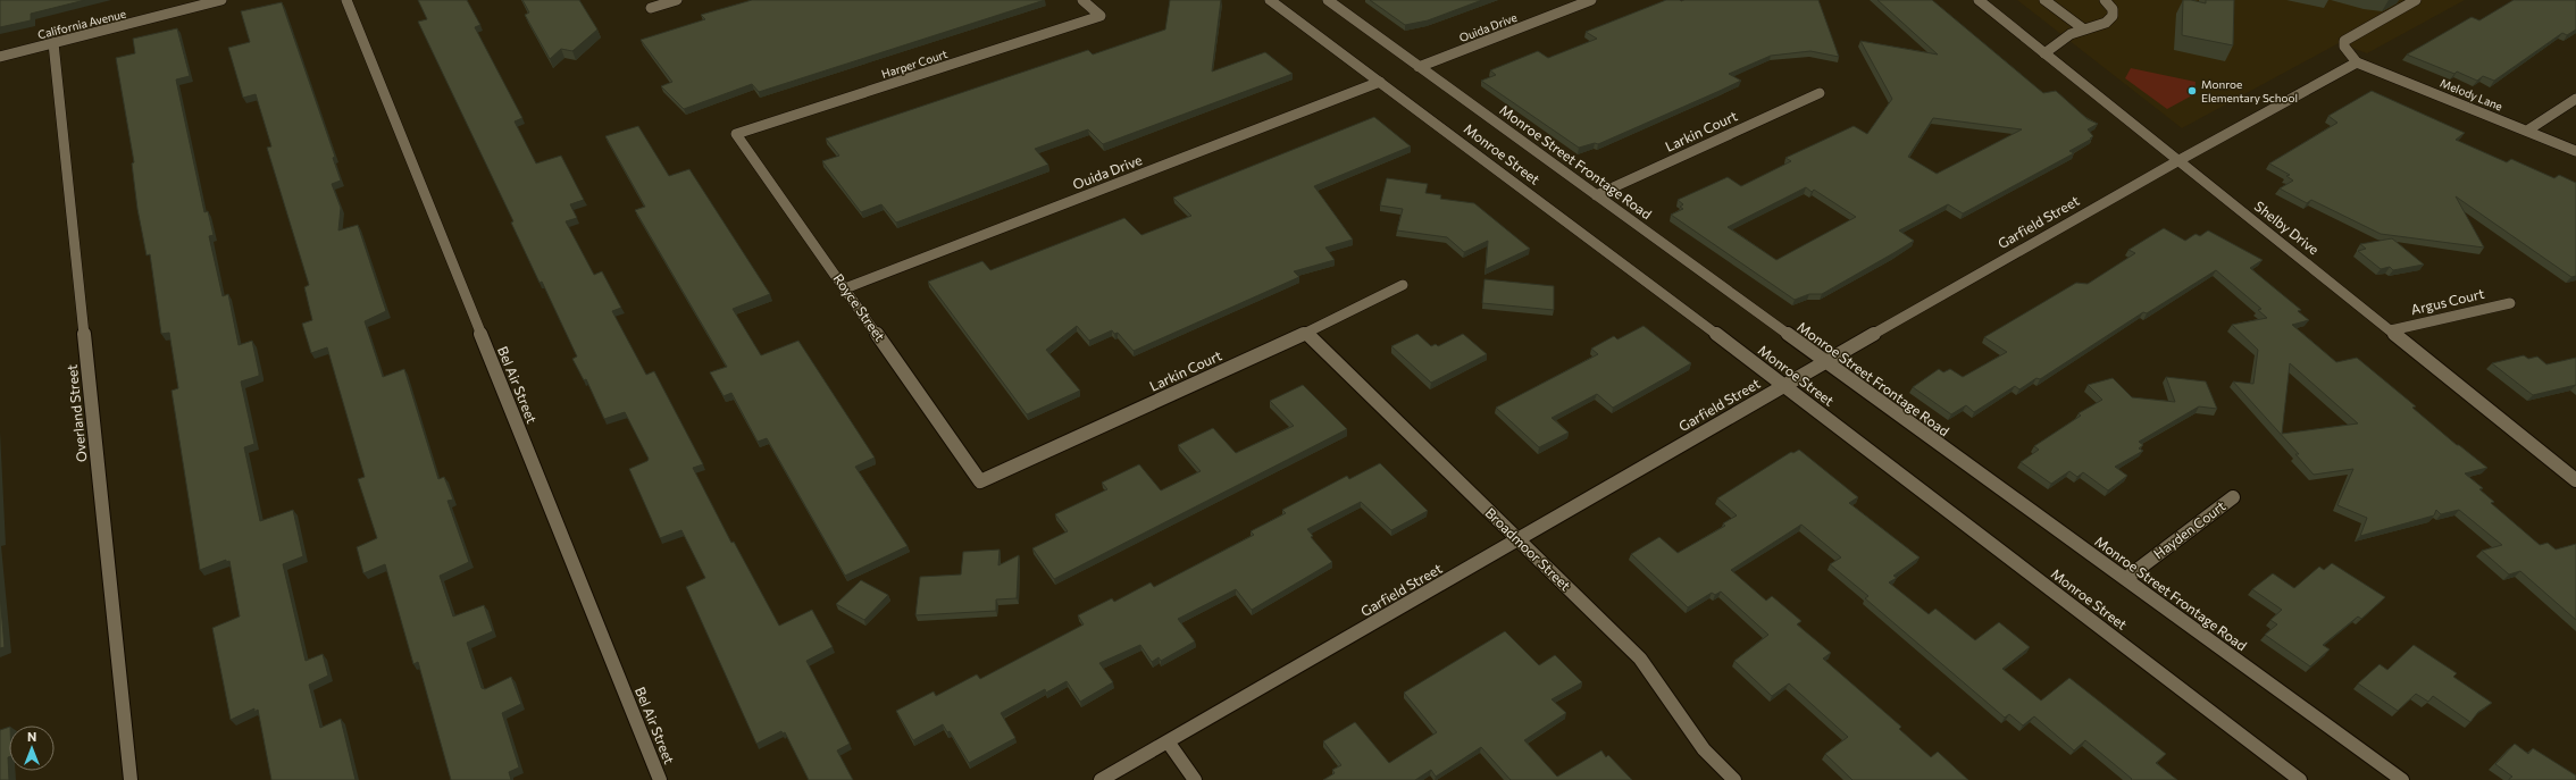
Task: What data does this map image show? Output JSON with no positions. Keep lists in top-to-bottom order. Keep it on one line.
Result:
{"streets":{"street":["California Avenue","Ouida Drive","Harper Court","Melody Lane","Larkin Court","Monroe Street","Monroe Street Frontage Road","Garfield Street","Shelby Drive","Argus Court","Royce Street","Bel Air Street","Overland Street","Hayden Court","Broadmoor Street"]},"crossings":[["California Avenue","Overland Street"],["Ouida Drive","Monroe Street"],["Ouida Drive","Monroe Street Frontage Road"],["Ouida Drive","Royce Street"],["Harper Court","Royce Street"],["Melody Lane","Garfield Street"],["Larkin Court","Monroe Street Frontage Road"],["Larkin Court","Royce Street"],["Larkin Court","Broadmoor Street"],["Monroe Street","Garfield Street"],["Monroe Street Frontage Road","Garfield Street"],["Monroe Street Frontage Road","Hayden Court"],["Garfield Street","Shelby Drive"],["Garfield Street","Broadmoor Street"],["Shelby Drive","Argus Court"]],"places":["Monroe Elementary School"],"north":"top"}
